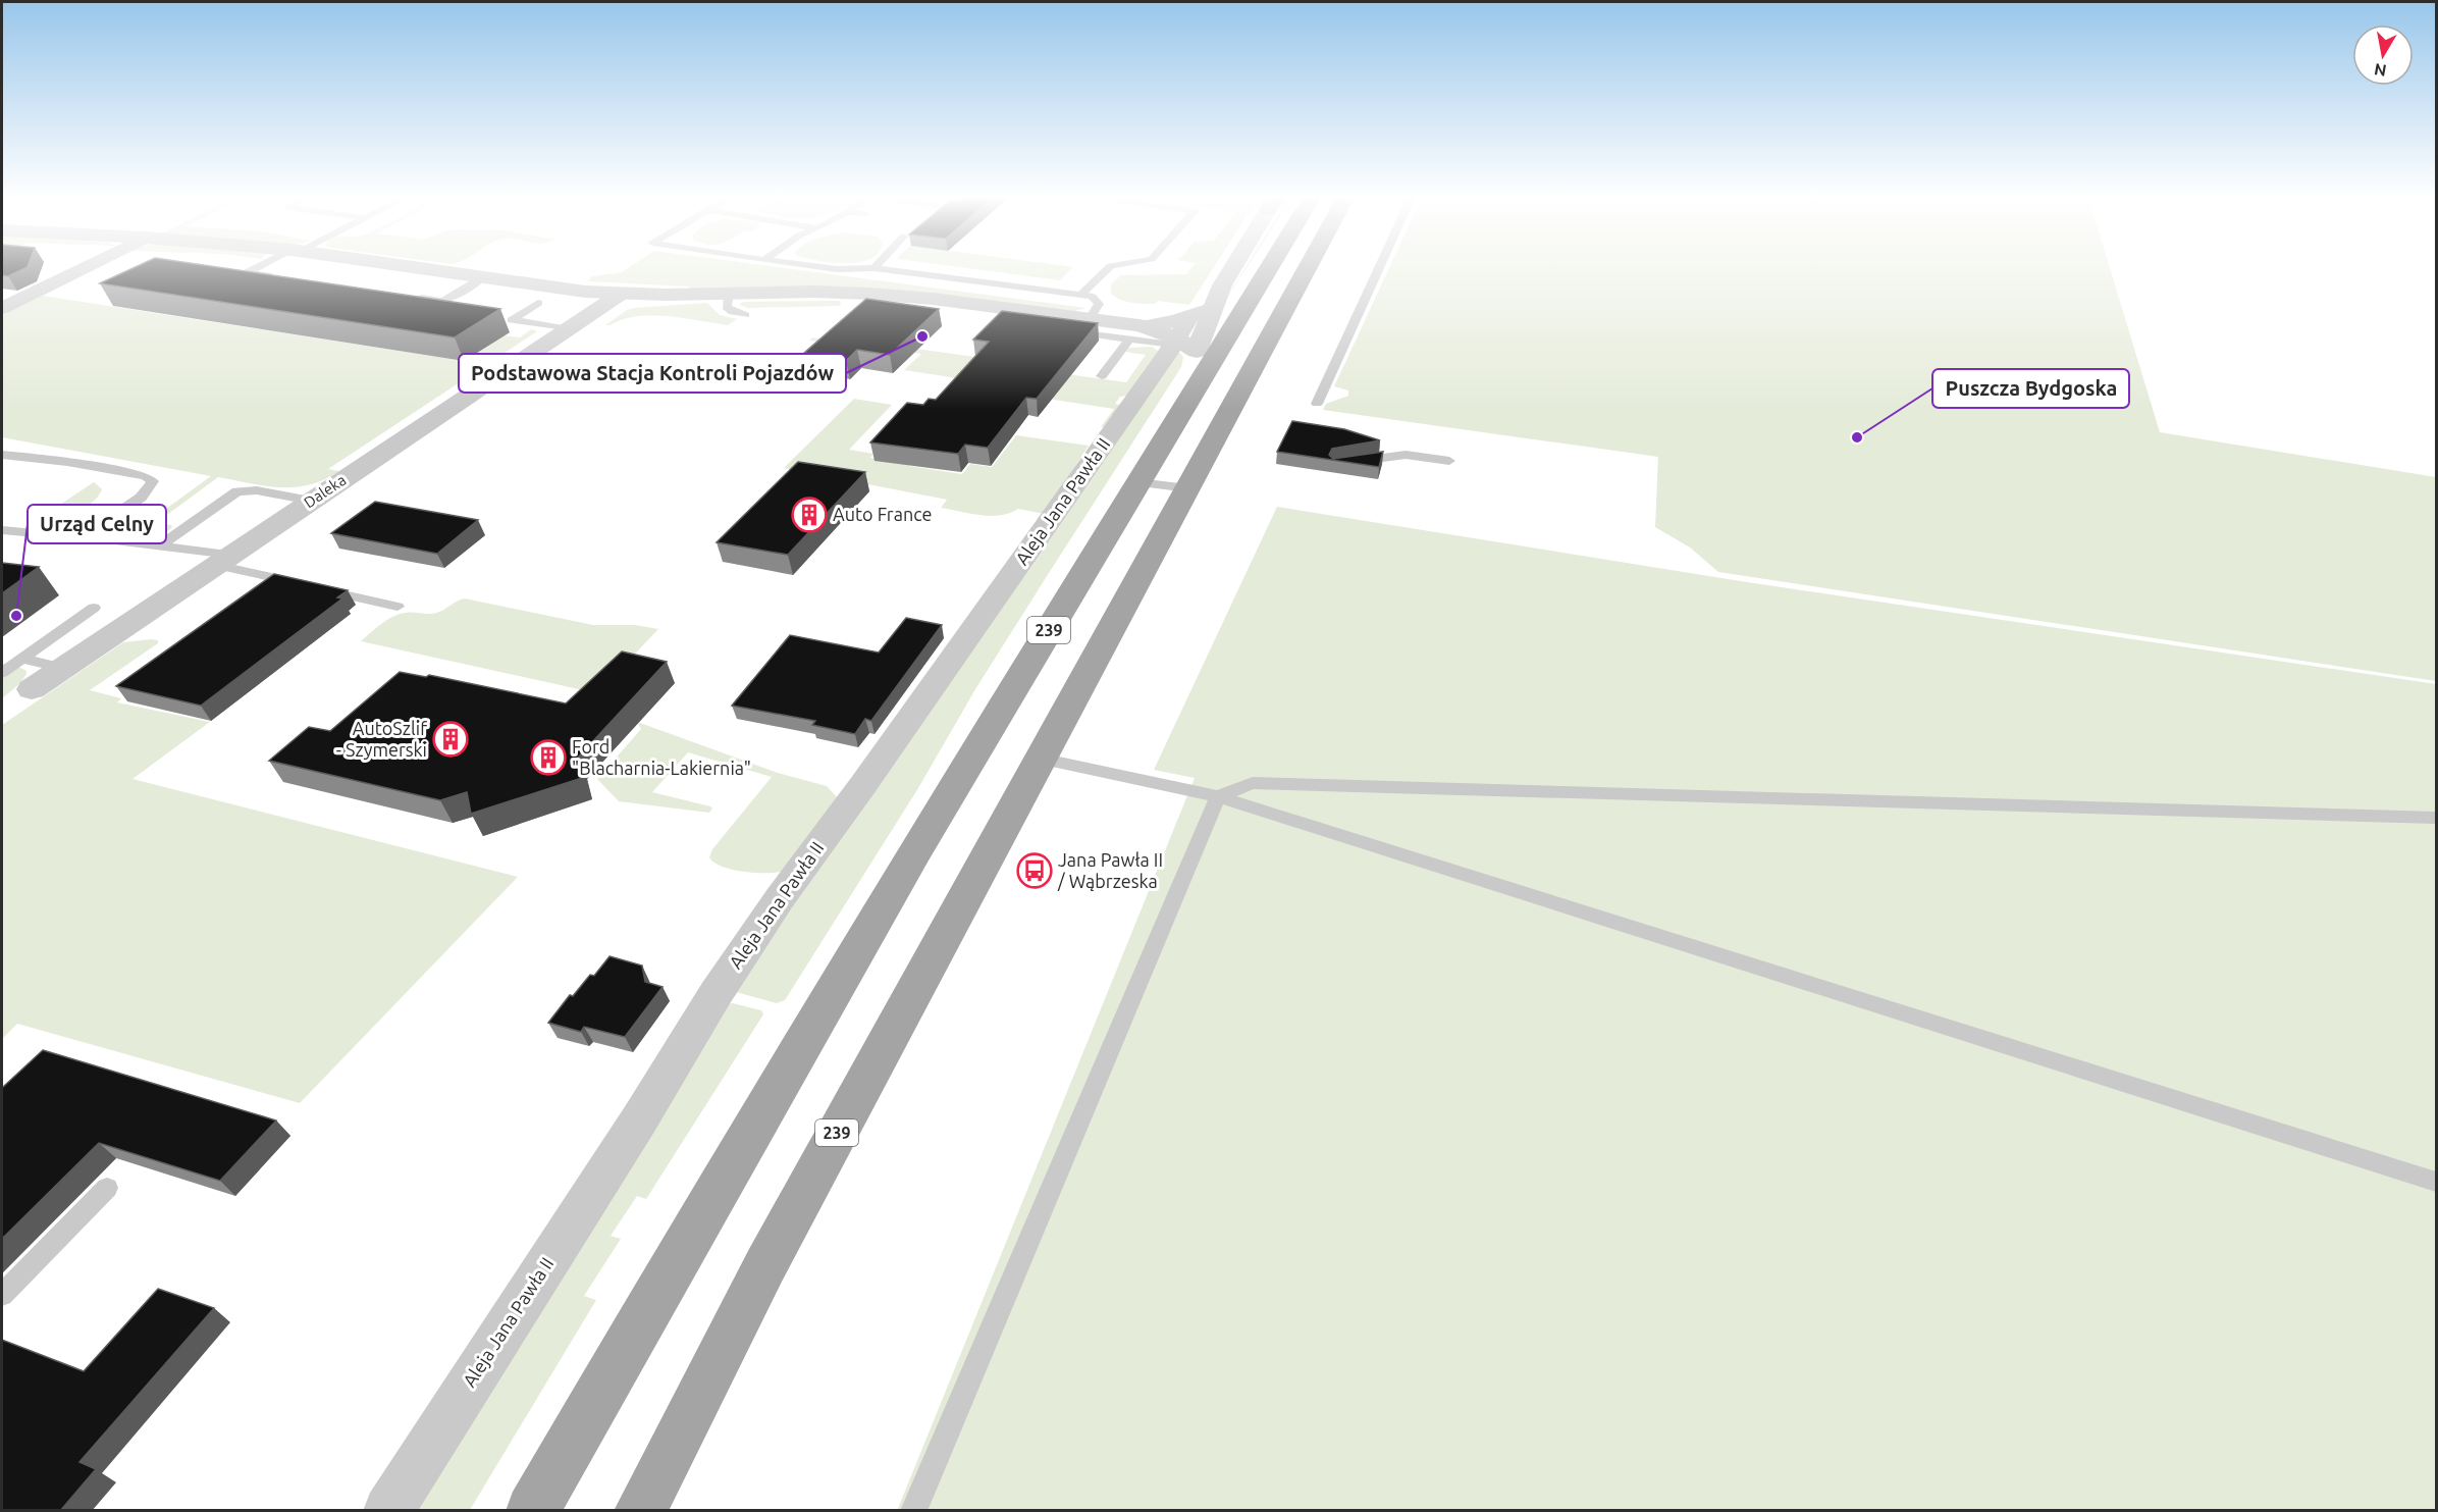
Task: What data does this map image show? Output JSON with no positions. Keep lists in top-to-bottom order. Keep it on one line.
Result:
{"streets":{"main road":["239"],"street":["Daleka","Aleja Jana Pawła II"]},"places":{"other":["Podstawowa Stacja Kontroli Pojazdów","Puszcza Bydgoska","Urząd Celny"],"building":["Auto France","AutoSzlif - Szymerski","Ford \"Blacharnia-Lakiernia\""],"bus stop":["Jana Pawła II / Wąbrzeska"]},"north":"bottom"}
